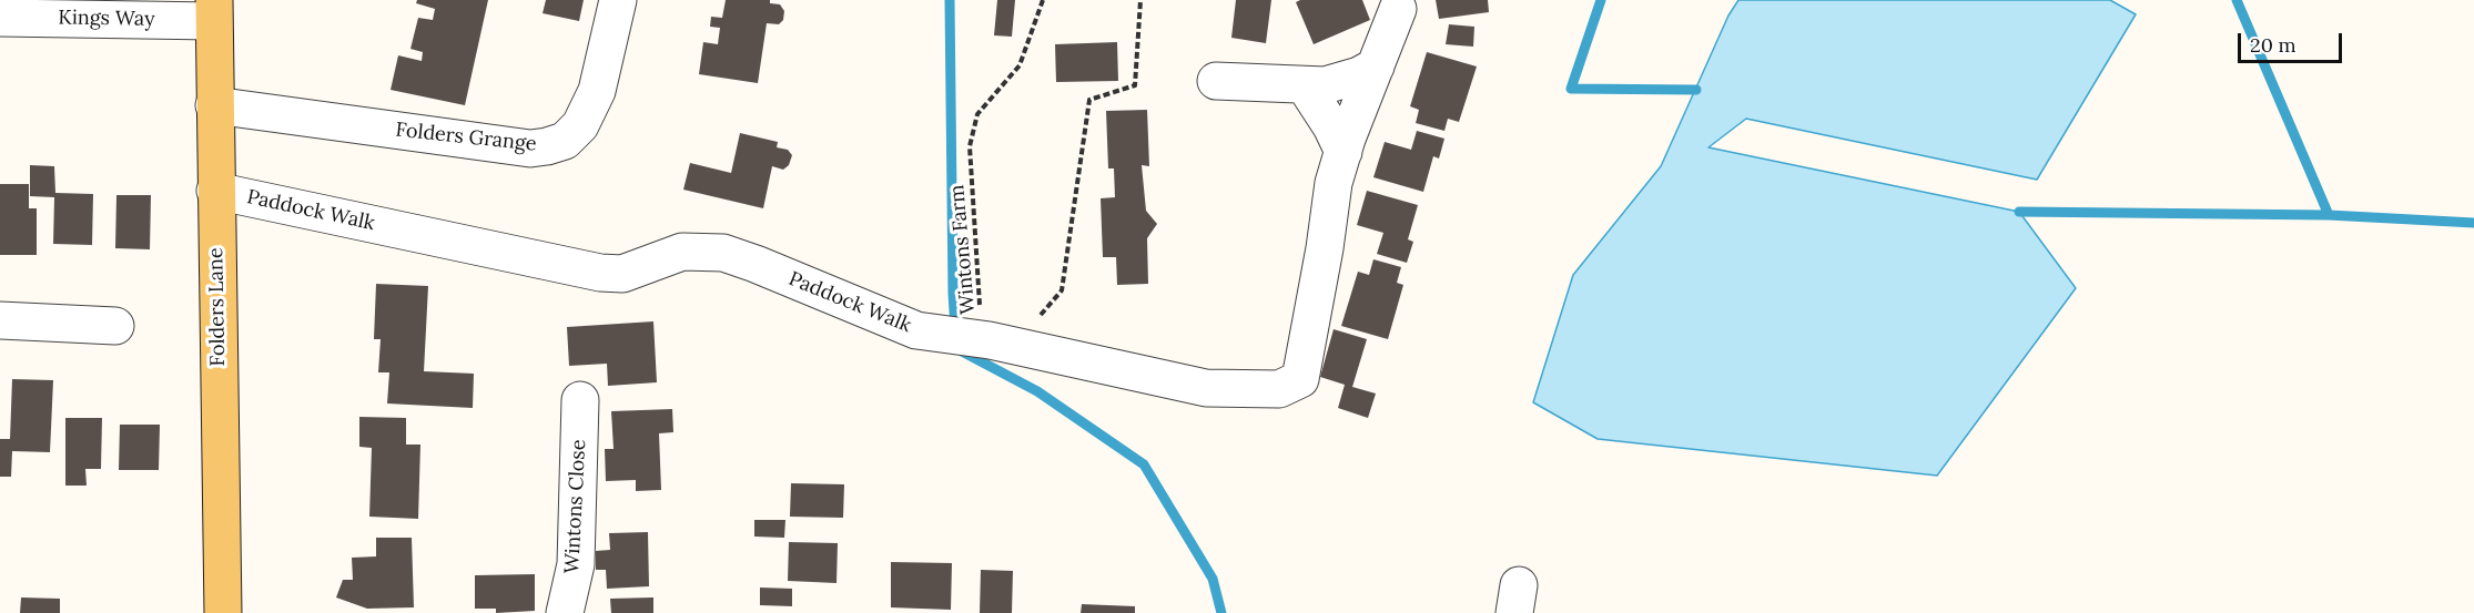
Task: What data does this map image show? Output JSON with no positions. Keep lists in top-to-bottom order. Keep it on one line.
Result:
{"streets":{"main road":["Folders Lane"],"street":["Kings Way","Folders Grange","Paddock Walk","Wintons Close"],"path":["Wintons Farm"]},"crossings":[["Kings Way","Folders Lane"],["Folders Grange","Folders Lane"],["Paddock Walk","Wintons Farm"],["Paddock Walk","Folders Lane"]],"scale_bar":"20 m"}
